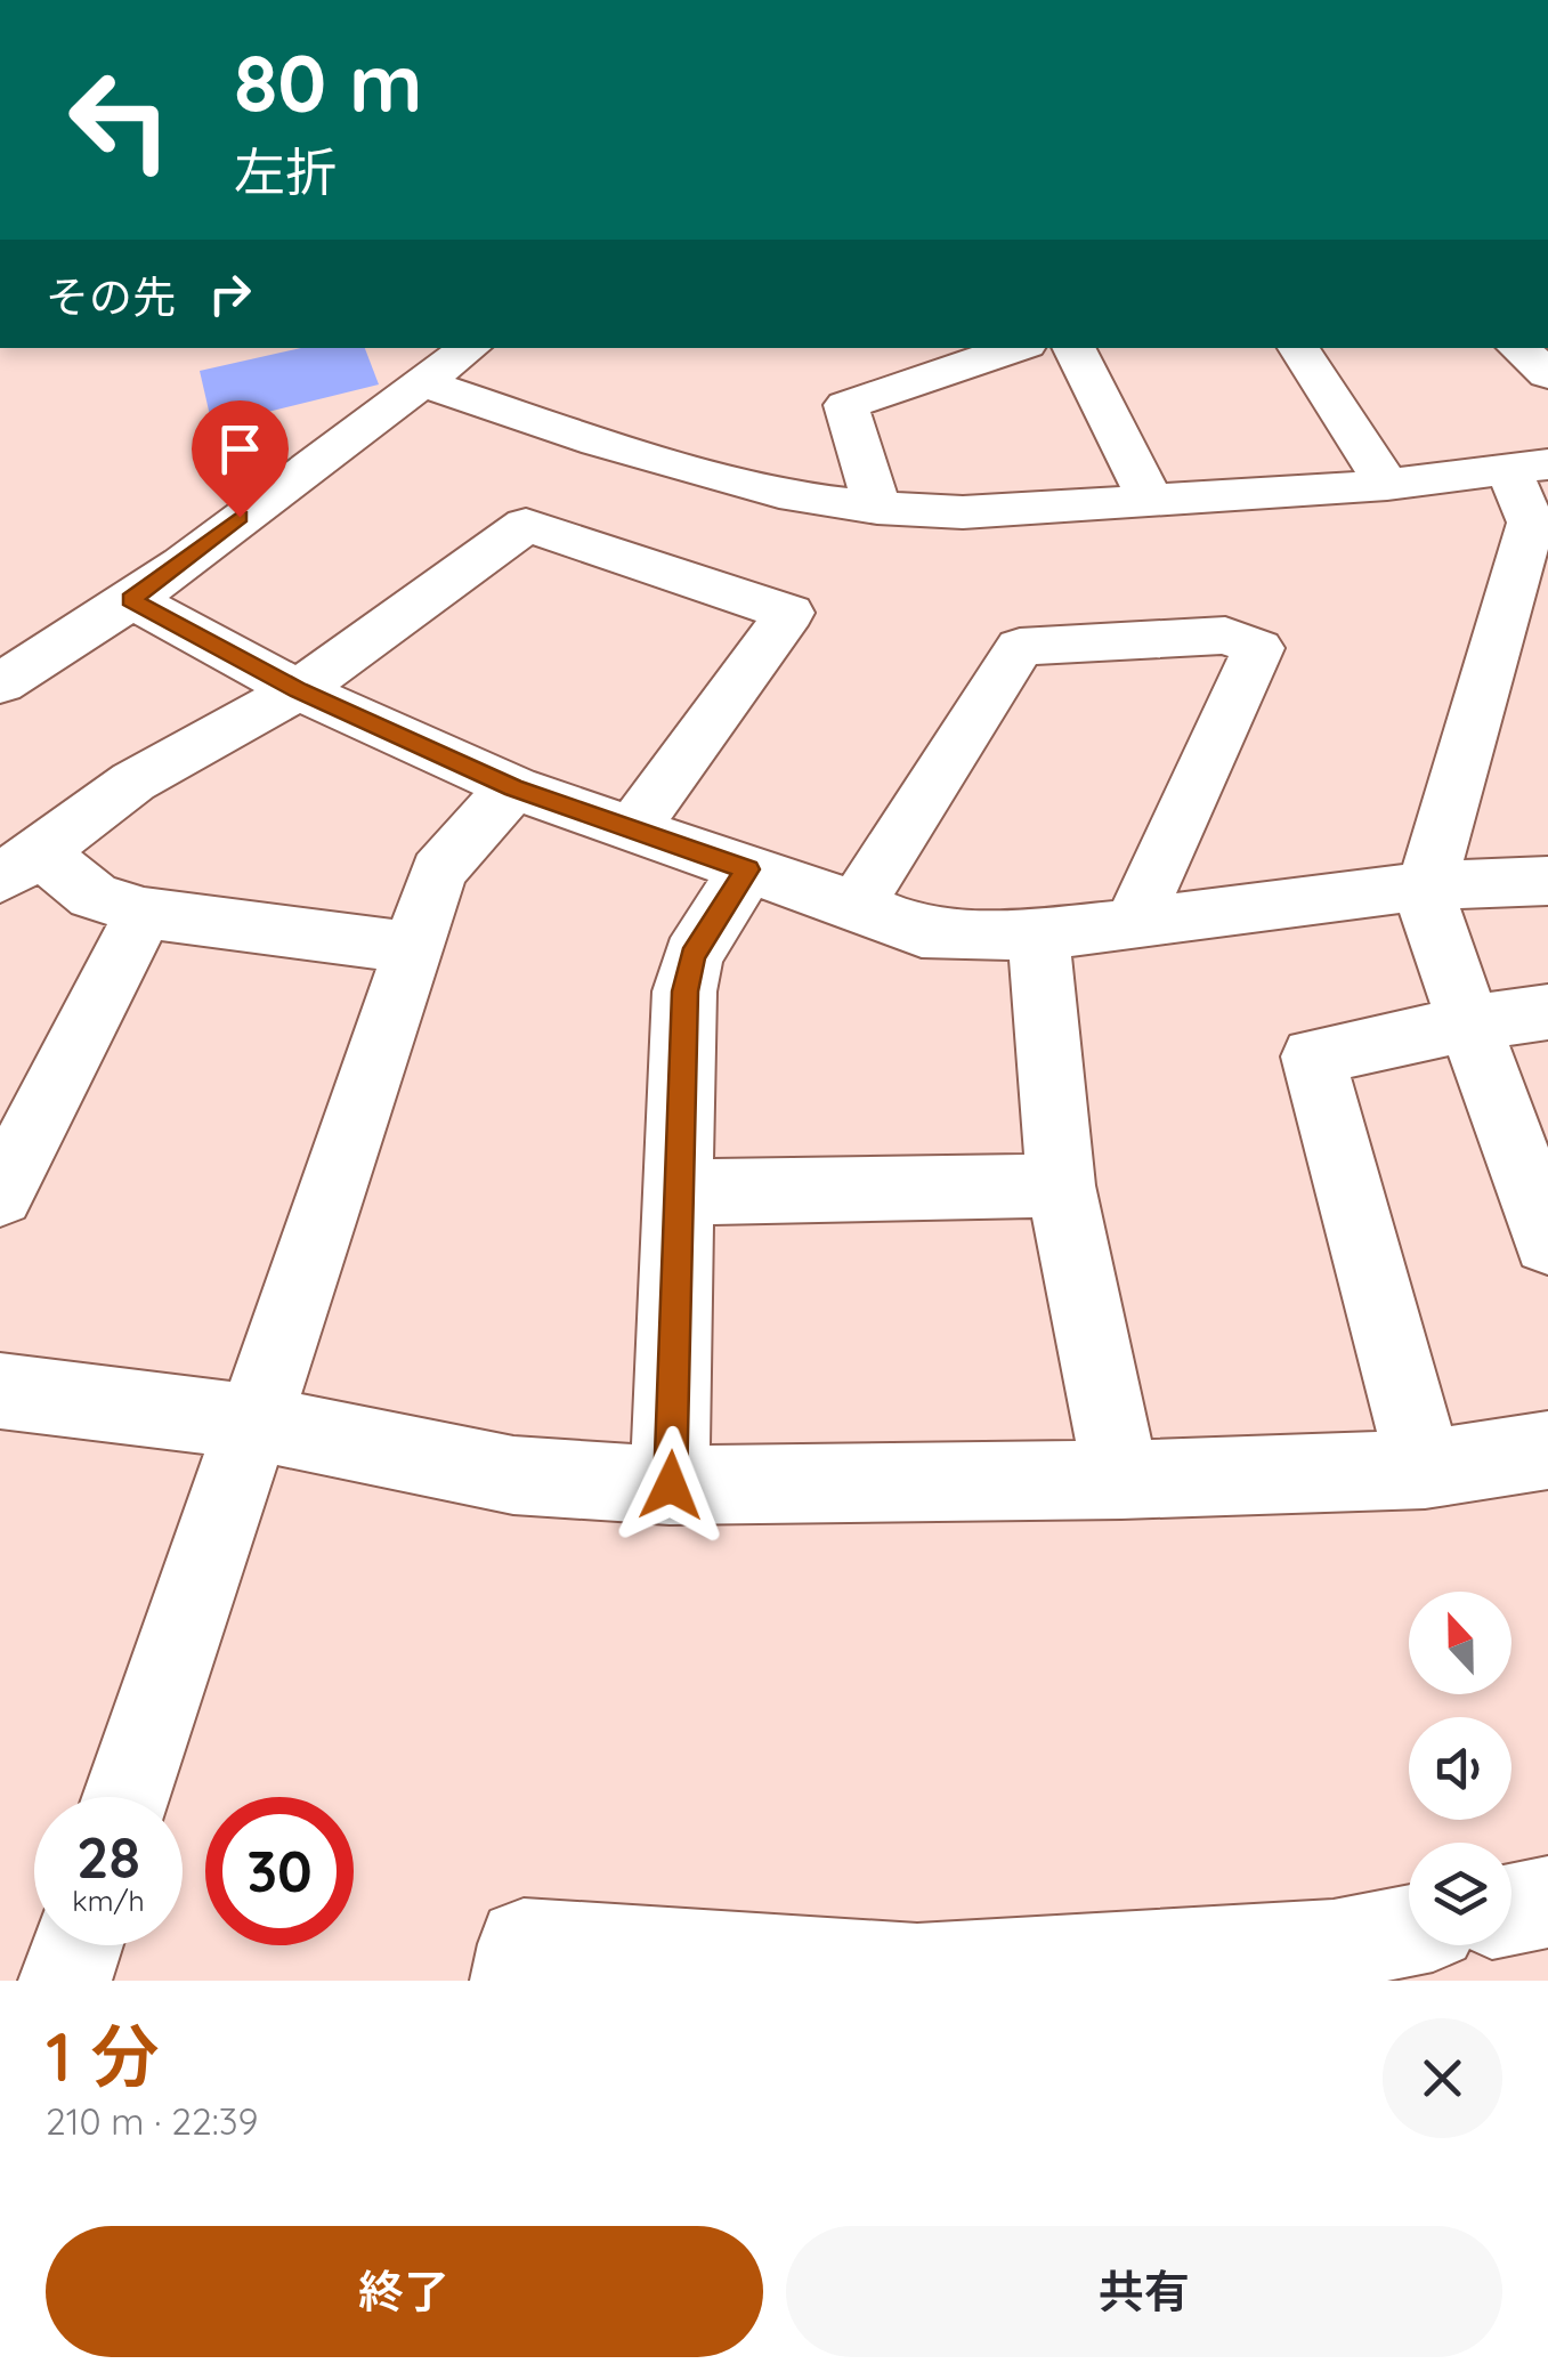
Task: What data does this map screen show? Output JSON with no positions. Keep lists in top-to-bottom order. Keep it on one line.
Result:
{"north":"top","page":{"turn":["80 m","左折"],"then":"その先","speed":"28 km/h","limit":"30","heading":["1 分","210 m · 22:39"],"buttons":["終了","共有"]}}
